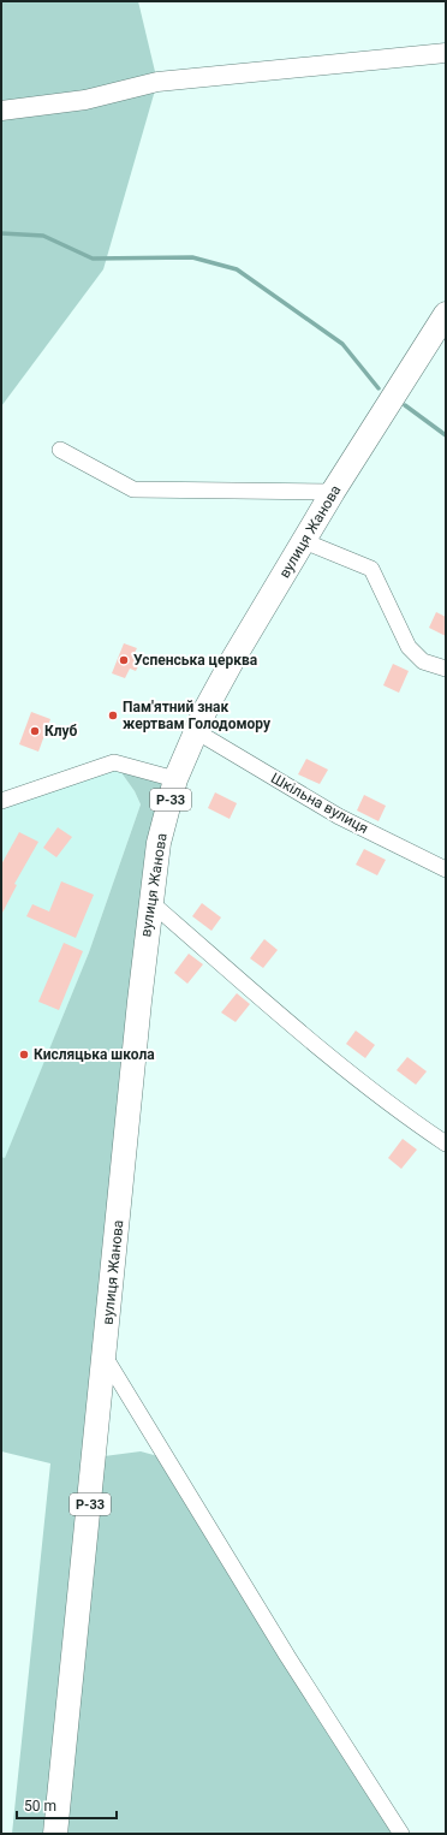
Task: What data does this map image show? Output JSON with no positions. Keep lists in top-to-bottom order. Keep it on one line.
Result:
{"streets":{"main road":["вулиця Жанова","Р-33"],"street":["Шкільна вулиця"]},"crossings":[["вулиця Жанова","Р-33"],["вулиця Жанова","Шкільна вулиця"]],"places":["Успенська церква","Пам'ятний знак жертвам Голодомору","Клуб","Кисляцька школа"],"scale_bar":"50 m"}
